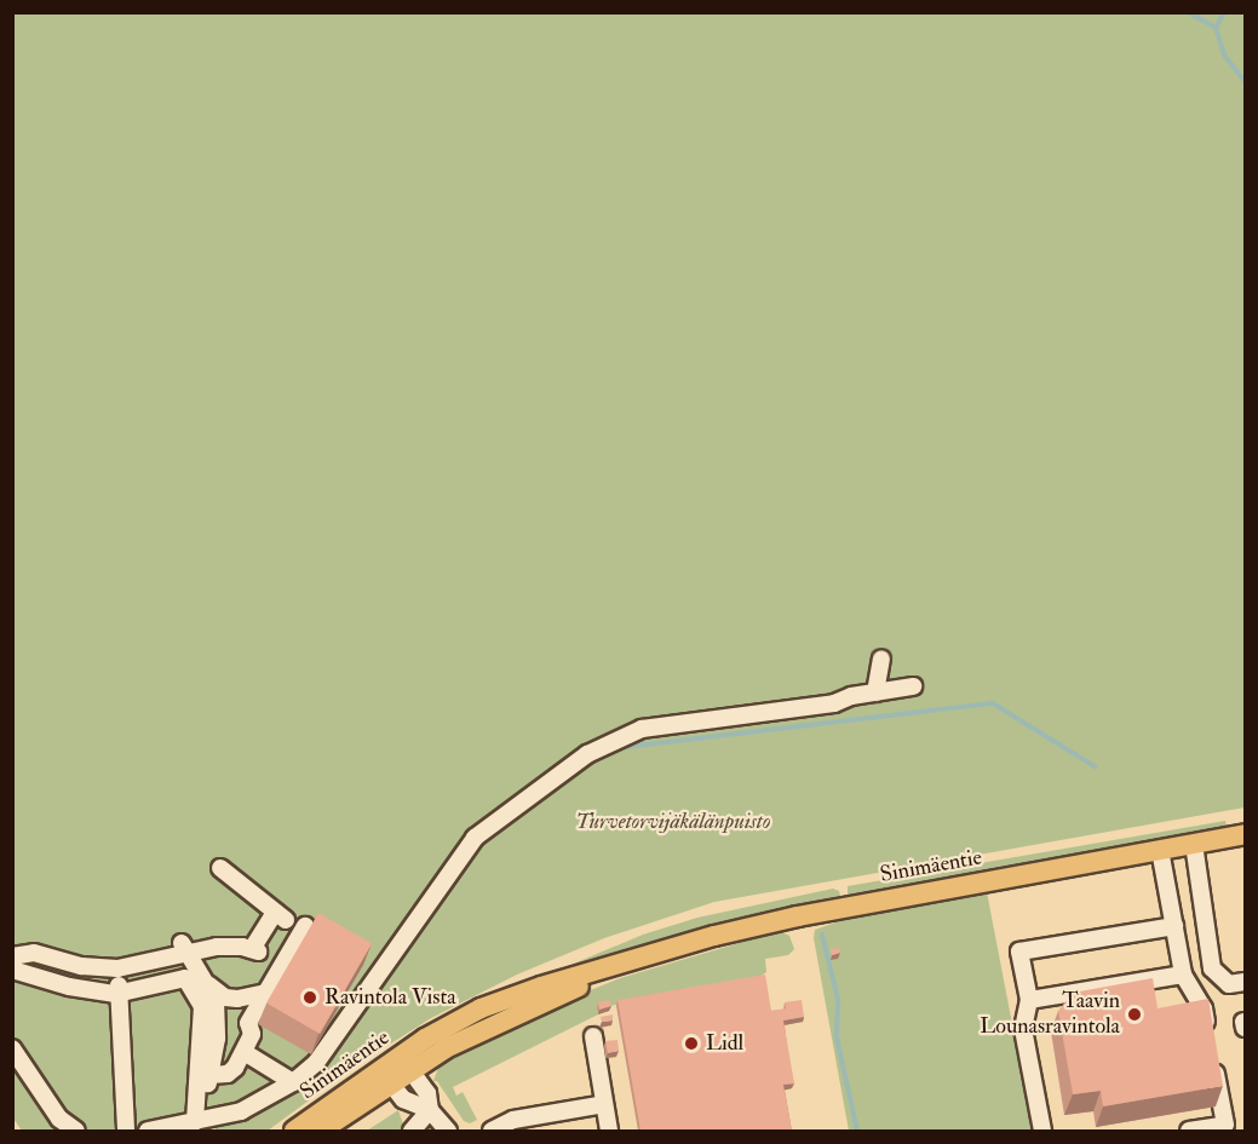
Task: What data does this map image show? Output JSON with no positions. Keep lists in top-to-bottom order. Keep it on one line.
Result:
{"streets":{"main road":["Sinimäentie"]},"parks":["Turvetorvijäkälänpuisto"],"places":["Ravintola Vista","Taavin Lounasravintola","Lidl"]}
